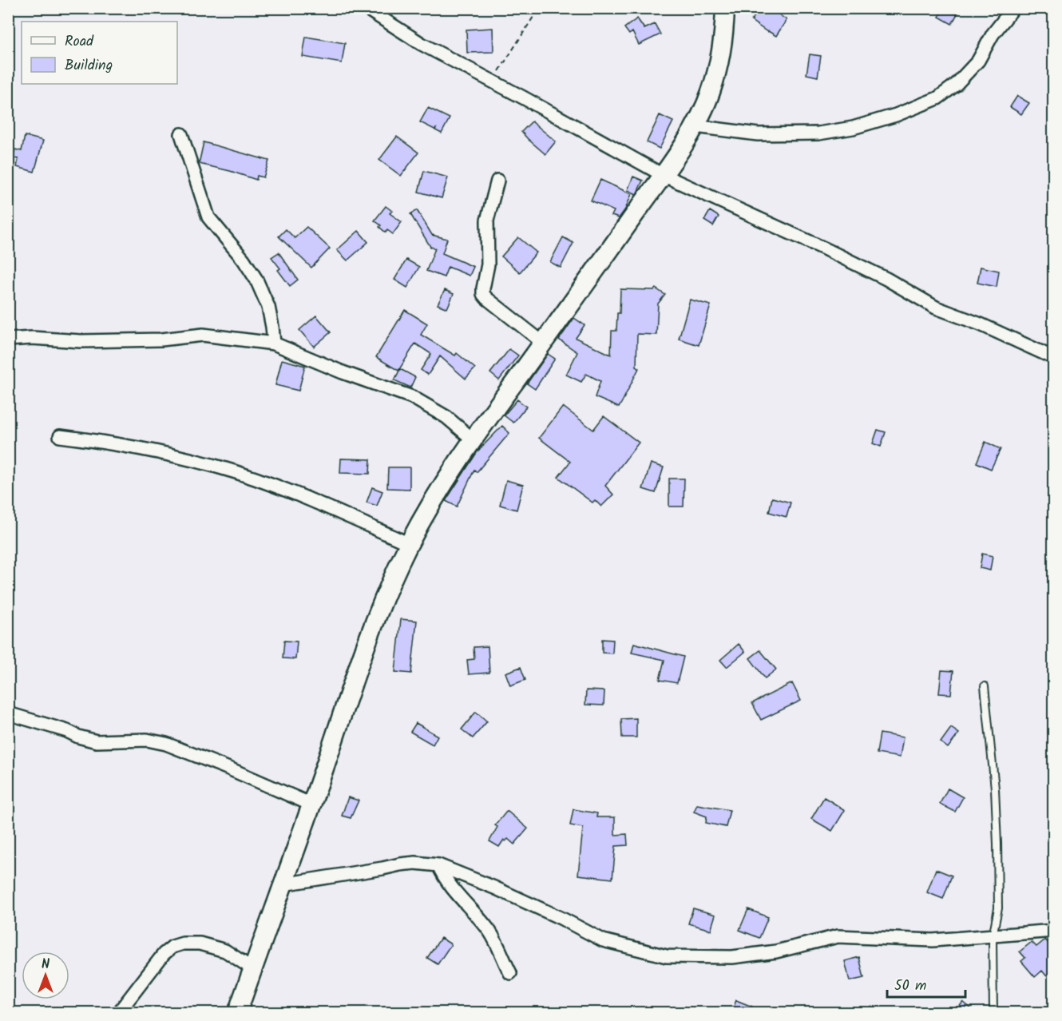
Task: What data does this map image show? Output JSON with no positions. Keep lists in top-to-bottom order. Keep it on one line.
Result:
{"legend":["Road","Building"],"scale_bar":"50 m","north":"top"}
